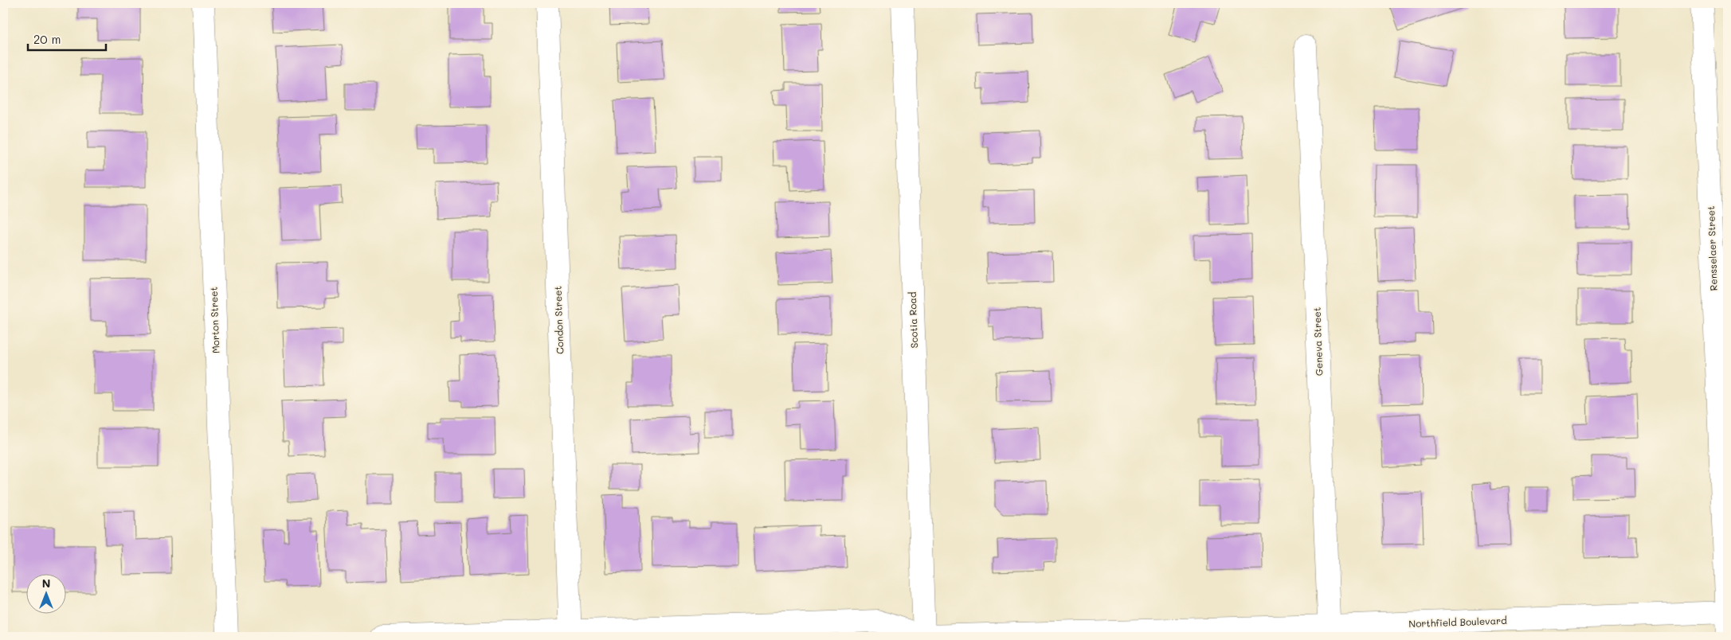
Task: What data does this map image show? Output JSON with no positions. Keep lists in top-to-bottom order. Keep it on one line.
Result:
{"streets":{"street":["Rensselaer Street","Morton Street","Condon Street","Scotia Road","Geneva Street","Northfield Boulevard"]},"crossings":[["Rensselaer Street","Northfield Boulevard"],["Condon Street","Northfield Boulevard"],["Scotia Road","Northfield Boulevard"],["Geneva Street","Northfield Boulevard"]],"scale_bar":"20 m","north":"top"}
